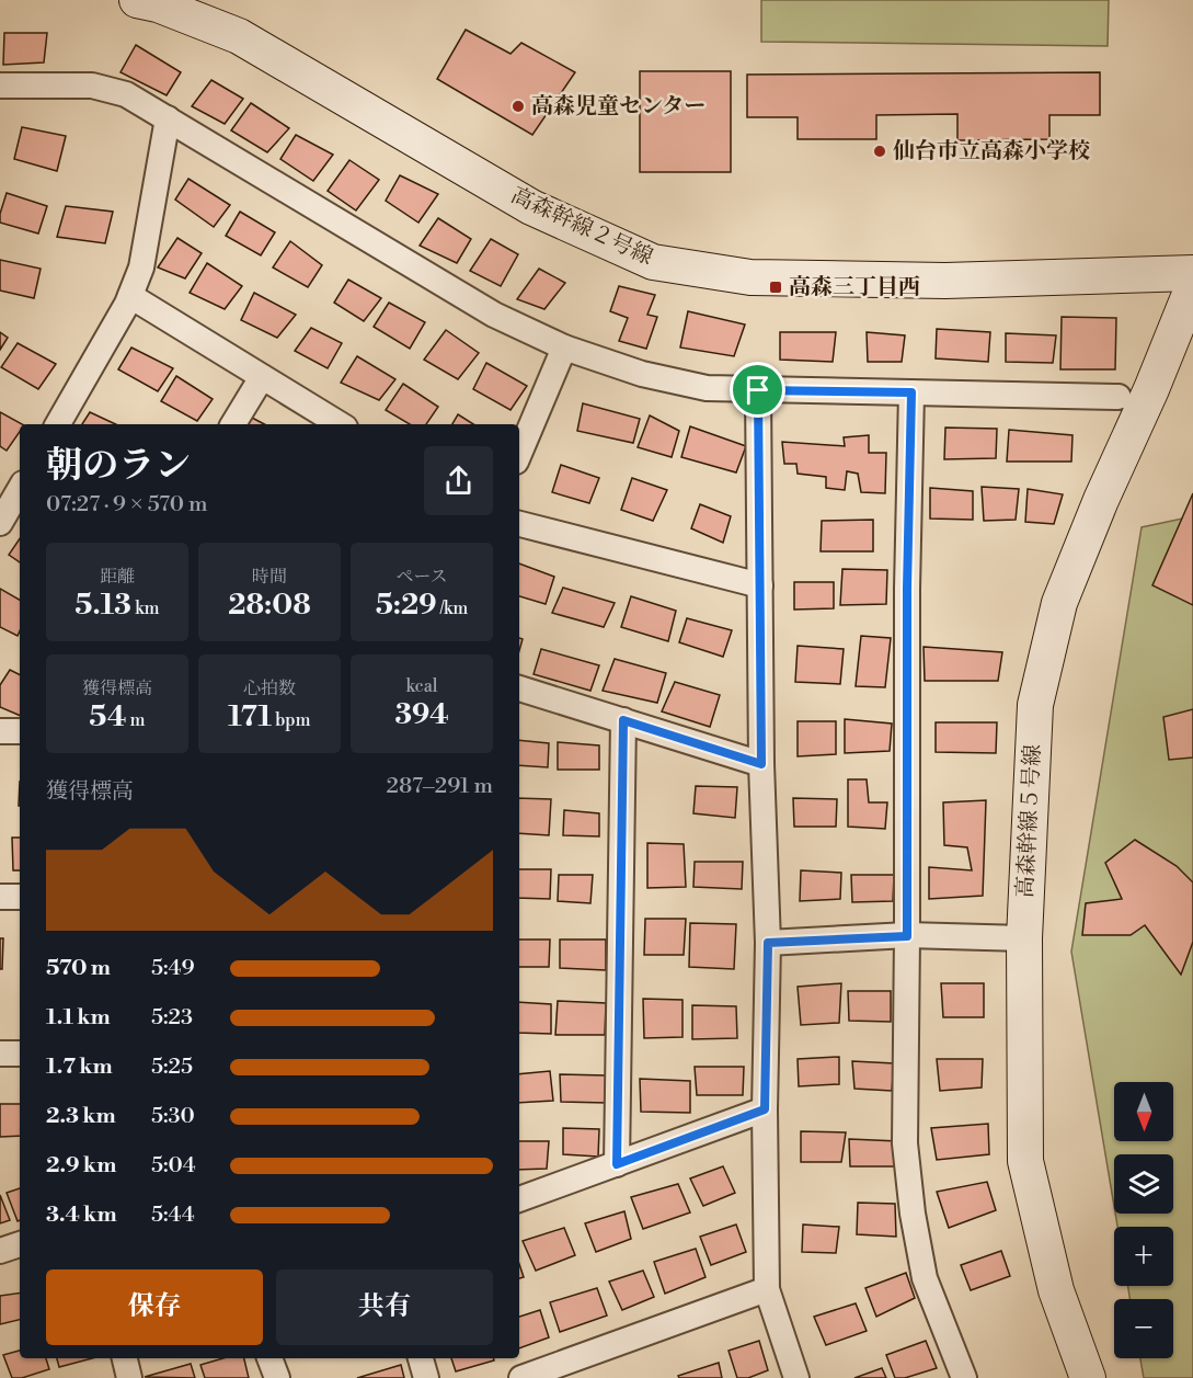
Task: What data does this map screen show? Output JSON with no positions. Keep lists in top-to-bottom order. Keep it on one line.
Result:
{"streets":{"street":["高森幹線２号線","高森幹線５号線"]},"places":{"other":["高森児童センター","仙台市立高森小学校"],"transit":["高森三丁目西"]},"north":"bottom","page":{"heading":["朝のラン","07:27 · 9 × 570 m"],"stats":[["距離","5.13 km"],["時間","28:08"],["ペース","5:29 /km"],["獲得標高","54 m"],["心拍数","171 bpm"],["kcal","394"]],"chart":["獲得標高","287–291 m"],"list":[{"name":"570 m","note":"5:49"},{"name":"1.1 km","note":"5:23"},{"name":"1.7 km","note":"5:25"},{"name":"2.3 km","note":"5:30"},{"name":"2.9 km","note":"5:04"},{"name":"3.4 km","note":"5:44"}],"map_buttons":["+","−"],"buttons":["保存","共有"]}}
